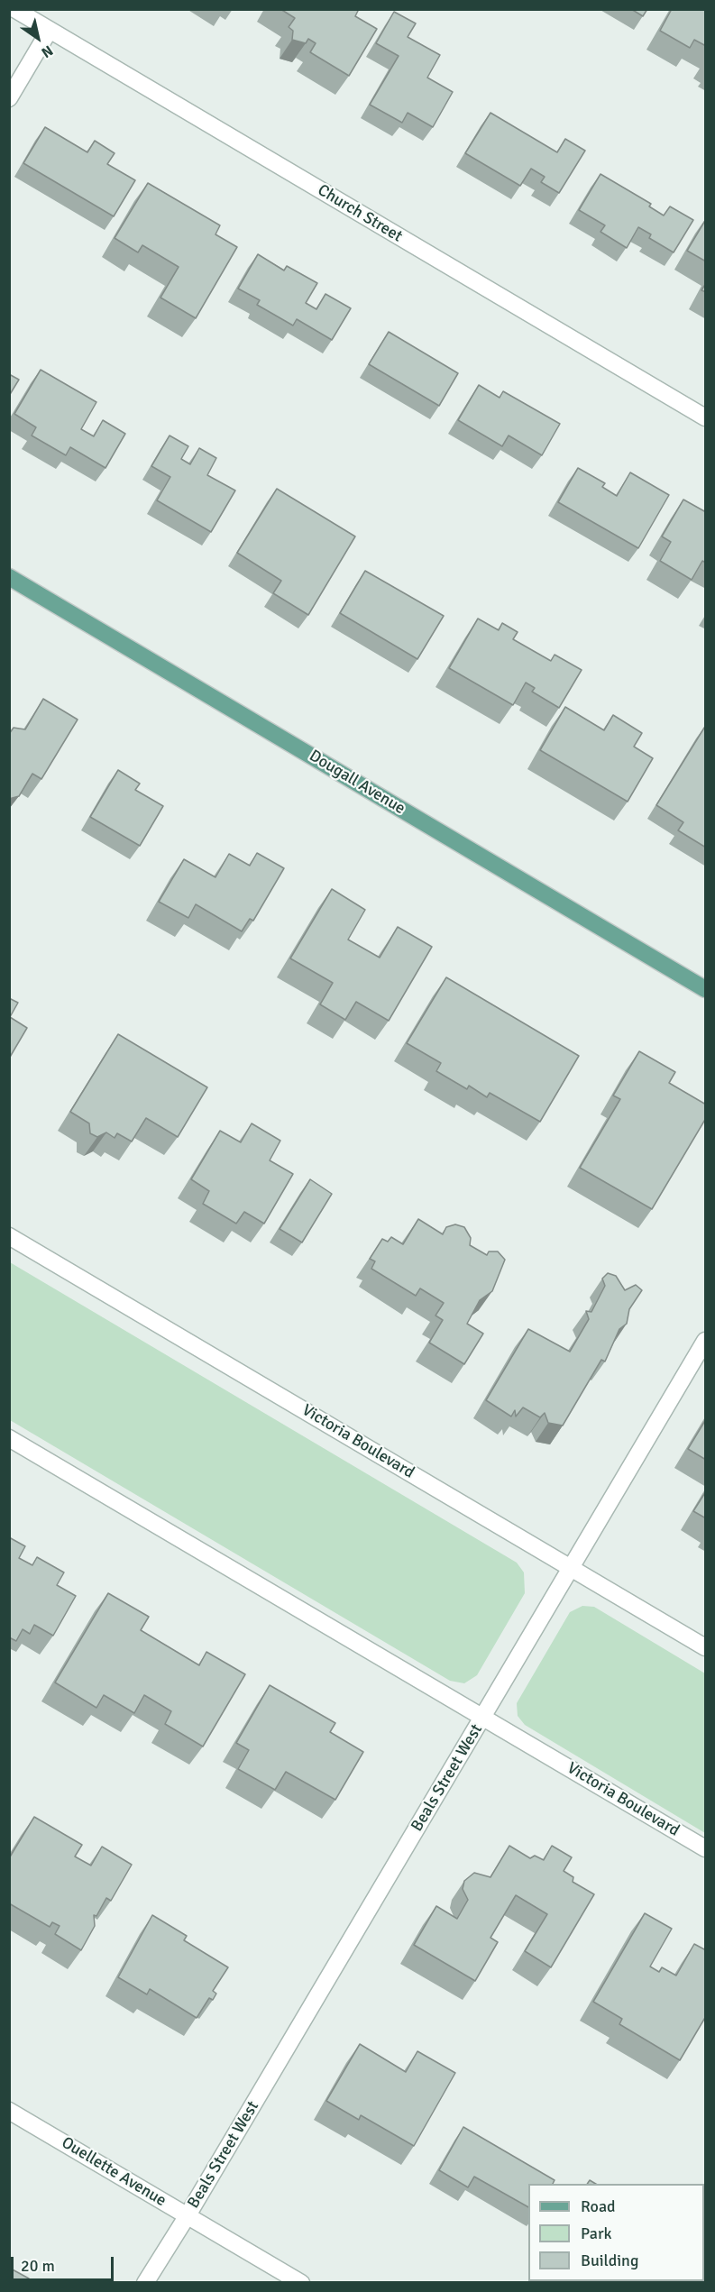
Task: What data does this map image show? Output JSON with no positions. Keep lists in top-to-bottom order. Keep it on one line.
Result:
{"streets":{"main road":["Dougall Avenue"],"street":["Church Street","Victoria Boulevard","Beals Street West","Ouellette Avenue"]},"crossings":[["Victoria Boulevard","Beals Street West"],["Beals Street West","Ouellette Avenue"]],"legend":["Road","Park","Building"],"scale_bar":"20 m","north":"bottom right"}
